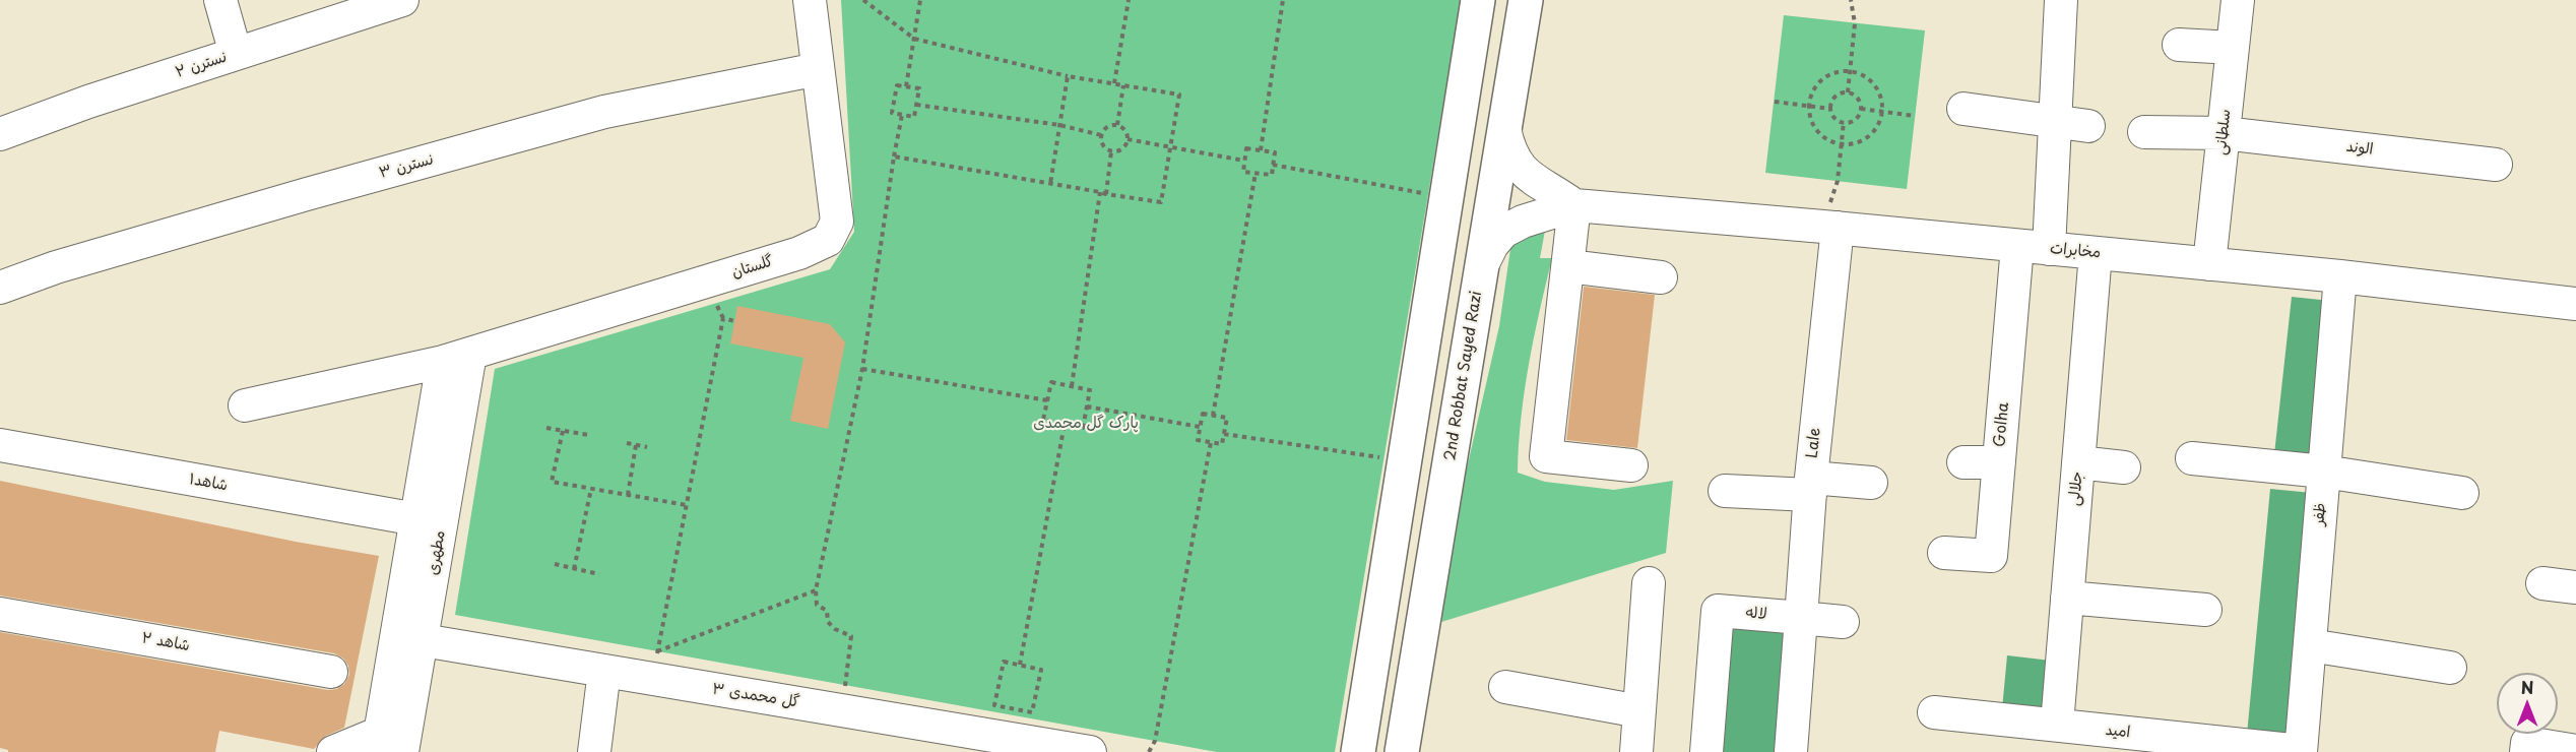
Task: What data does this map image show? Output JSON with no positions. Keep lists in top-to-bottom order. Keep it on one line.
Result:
{"streets":{"main road":["2nd Robbat Sayed Razi"],"street":["نسترن ۲","سلطانی","الوند","نسترن ۳","مخابرات","گلستان","Golha","Lale","شاهد۱","جلالی","ظفر","مطهری","لاله","شاهد ۲","گل محمدی ۳","امید"]},"crossings":[["سلطانی","الوند"],["سلطانی","مخابرات"],["نسترن ۳","گلستان"],["مخابرات","Golha"],["مخابرات","Lale"],["مخابرات","جلالی"],["مخابرات","ظفر"],["گلستان","مطهری"],["Lale","لاله"],["شاهد۱","مطهری"],["جلالی","امید"],["ظفر","امید"],["مطهری","گل محمدی ۳"]],"parks":["پارک گل محمدی"],"north":"top"}
